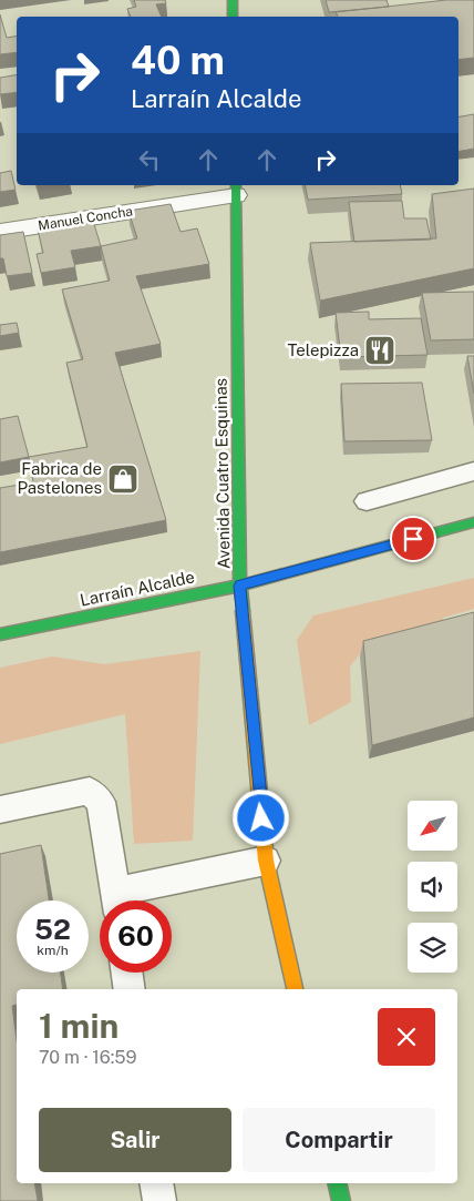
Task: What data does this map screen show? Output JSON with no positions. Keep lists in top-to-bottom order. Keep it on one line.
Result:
{"streets":{"main road":["Avenida Cuatro Esquinas","Larraín Alcalde"],"street":["Manuel Concha"]},"crossings":[["Manuel Concha","Avenida Cuatro Esquinas"],["Avenida Cuatro Esquinas","Larraín Alcalde"]],"places":{"restaurant":["Telepizza"],"shop":["Fabrica de Pastelones"]},"north":"bottom left","page":{"turn":["40 m","Larraín Alcalde"],"speed":"52 km/h","limit":"60","heading":["1 min","70 m · 16:59"],"buttons":["Salir","Compartir"]}}
